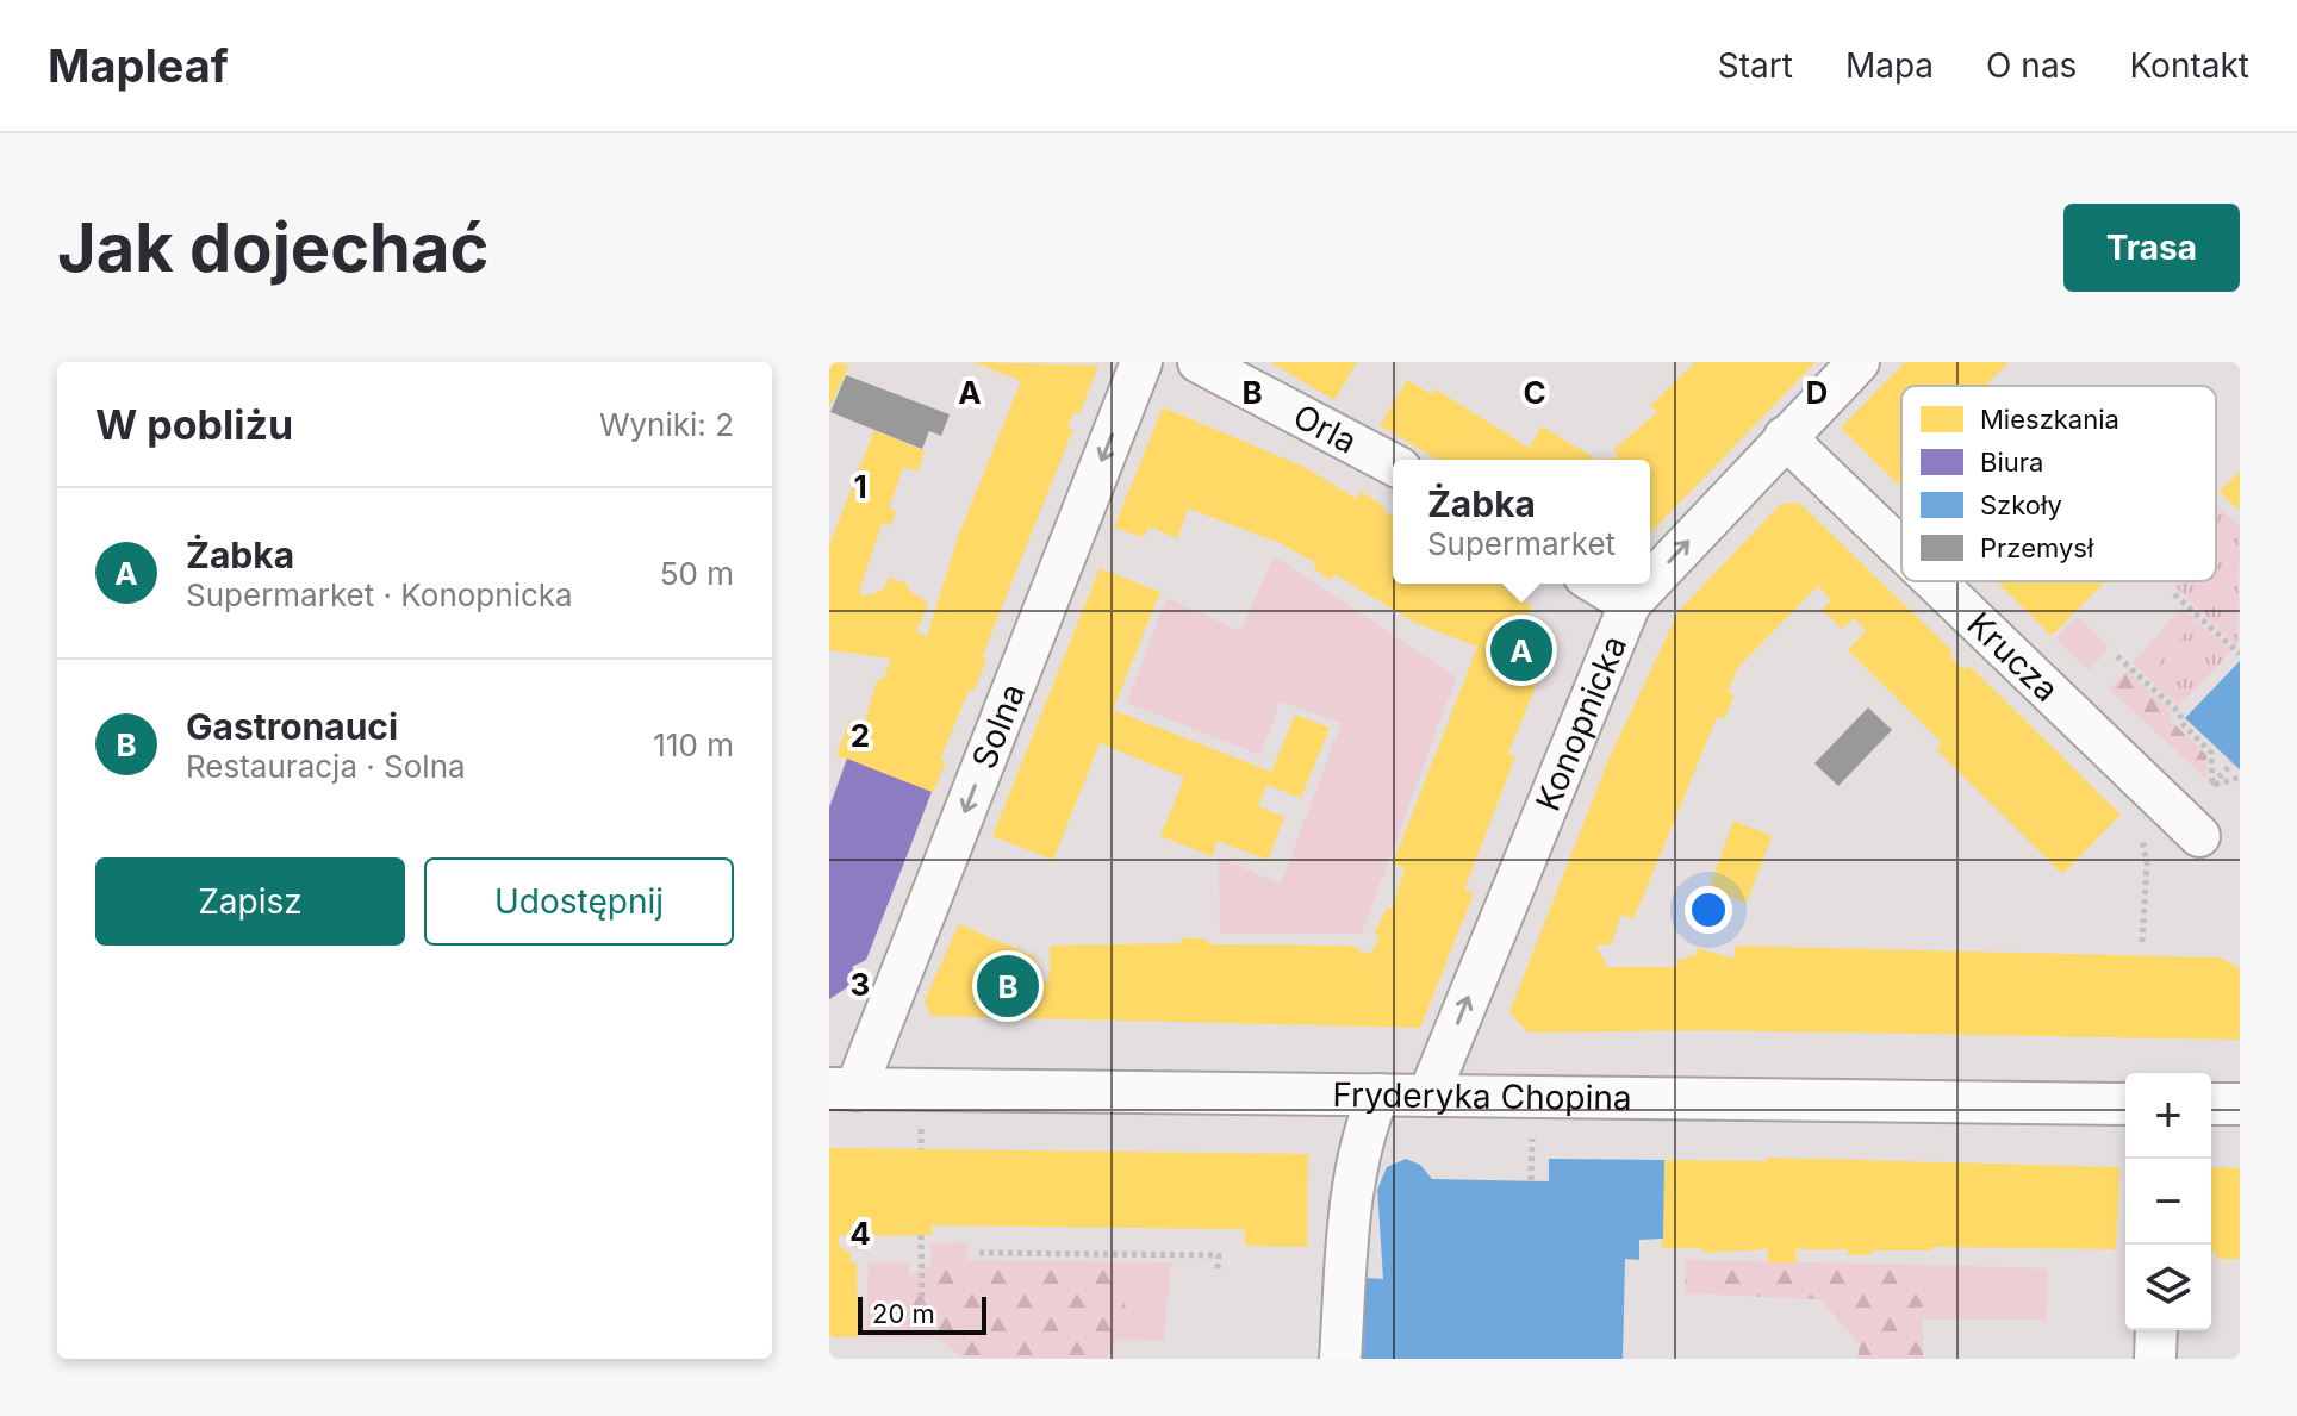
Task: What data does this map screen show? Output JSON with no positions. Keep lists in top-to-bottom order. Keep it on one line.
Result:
{"streets":{"street":["Orla","Krucza","Konopnicka","Solna","Fryderyka Chopina"]},"crossings":[["Krucza","Konopnicka"],["Konopnicka","Fryderyka Chopina"],["Solna","Fryderyka Chopina"]],"one_way":["Konopnicka","Solna"],"legend":["Mieszkania","Biura","Szkoły","Przemysł"],"scale_bar":"20 m","page":{"header":"Mapleaf","nav":["Start","Mapa","O nas","Kontakt"],"buttons":["Trasa",["Zapisz","Udostępnij"]],"title":"Jak dojechać","heading":["W pobliżu","Wyniki: 2"],"popup":["Żabka","Supermarket"],"list":[{"mark":"A","name":"Żabka","note":"Supermarket · Konopnicka","value":"50 m"},{"mark":"B","name":"Gastronauci","note":"Restauracja · Solna","value":"110 m"}],"pins":["A","B"],"map_buttons":["+","−"],"scale":"20 m"},"grid":{"columns":["A","B","C","D"],"rows":["1","2","3","4"]}}
